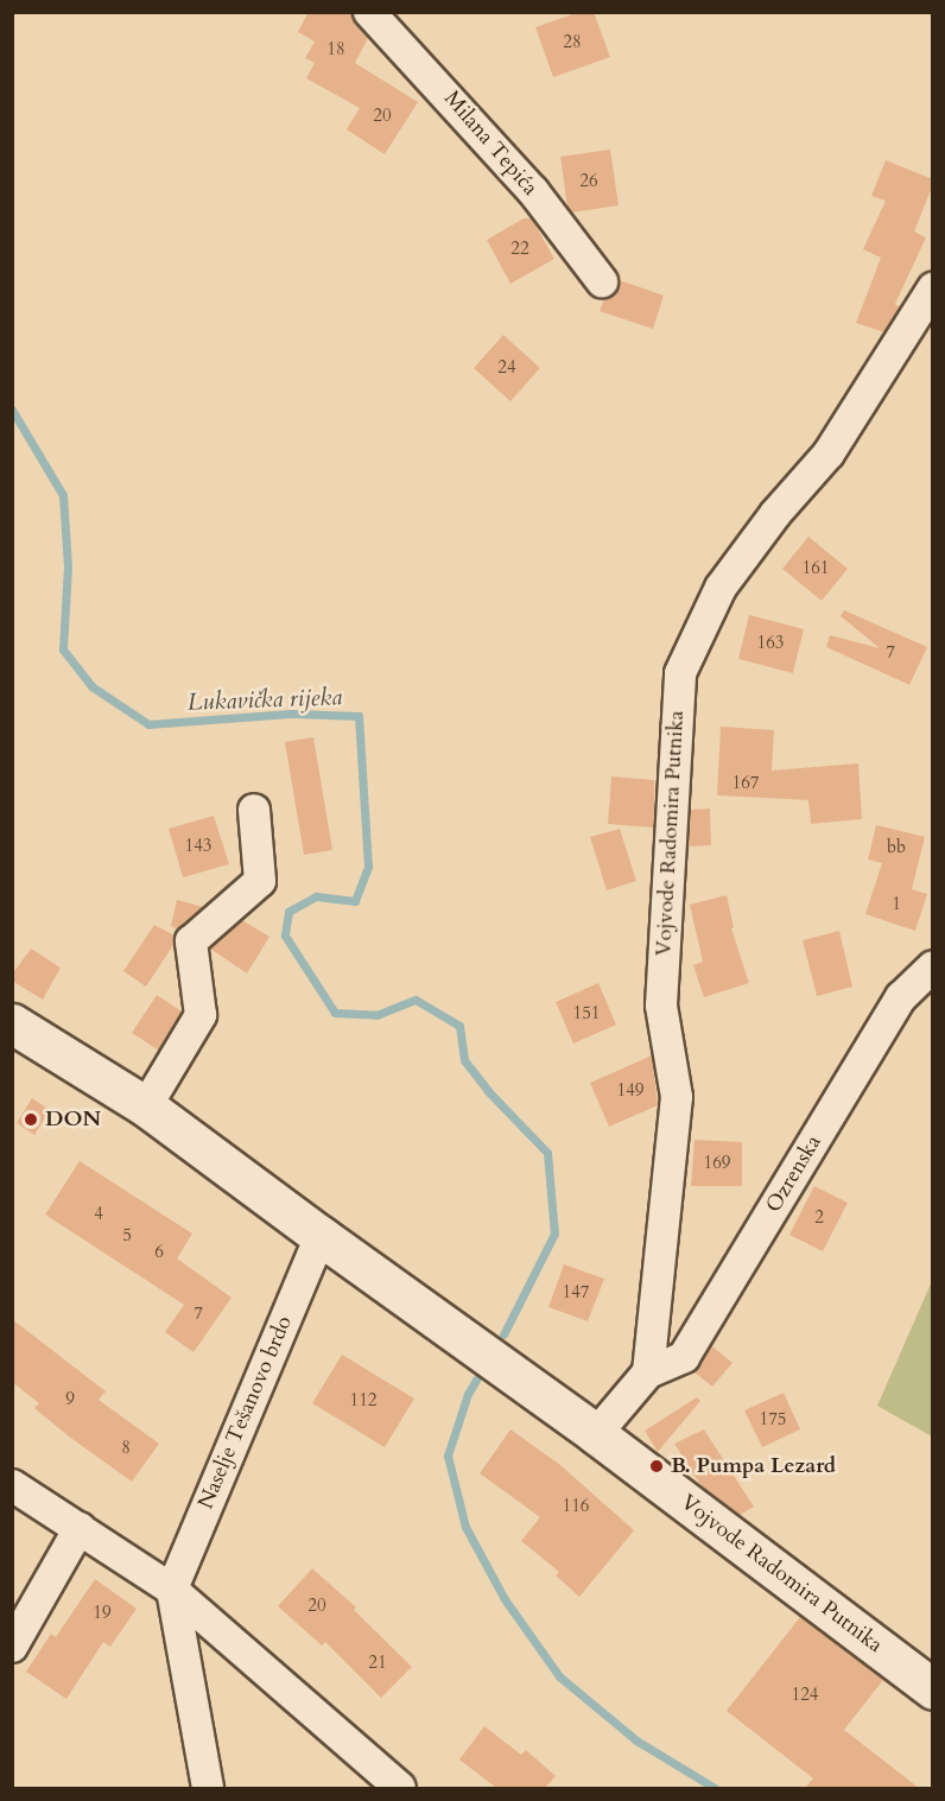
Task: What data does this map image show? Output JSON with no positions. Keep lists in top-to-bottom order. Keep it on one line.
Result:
{"streets":{"main road":["Vojvode Radomira Putnika"],"street":["Milana Tepića","Ozrenska","Naselje Tešanovo brdo"]},"crossings":[["Vojvode Radomira Putnika","Ozrenska"],["Vojvode Radomira Putnika","Naselje Tešanovo brdo"]],"water":["Lukavička rijeka"],"places":["DON","B. Pumpa Lezard"],"house_numbers":["28","18","20","26","22","24","161","163","7","167","143","bb","1","151","149","169","4","2","5","6","147","7","9","112","175","8","116","20","19","21","124"]}
